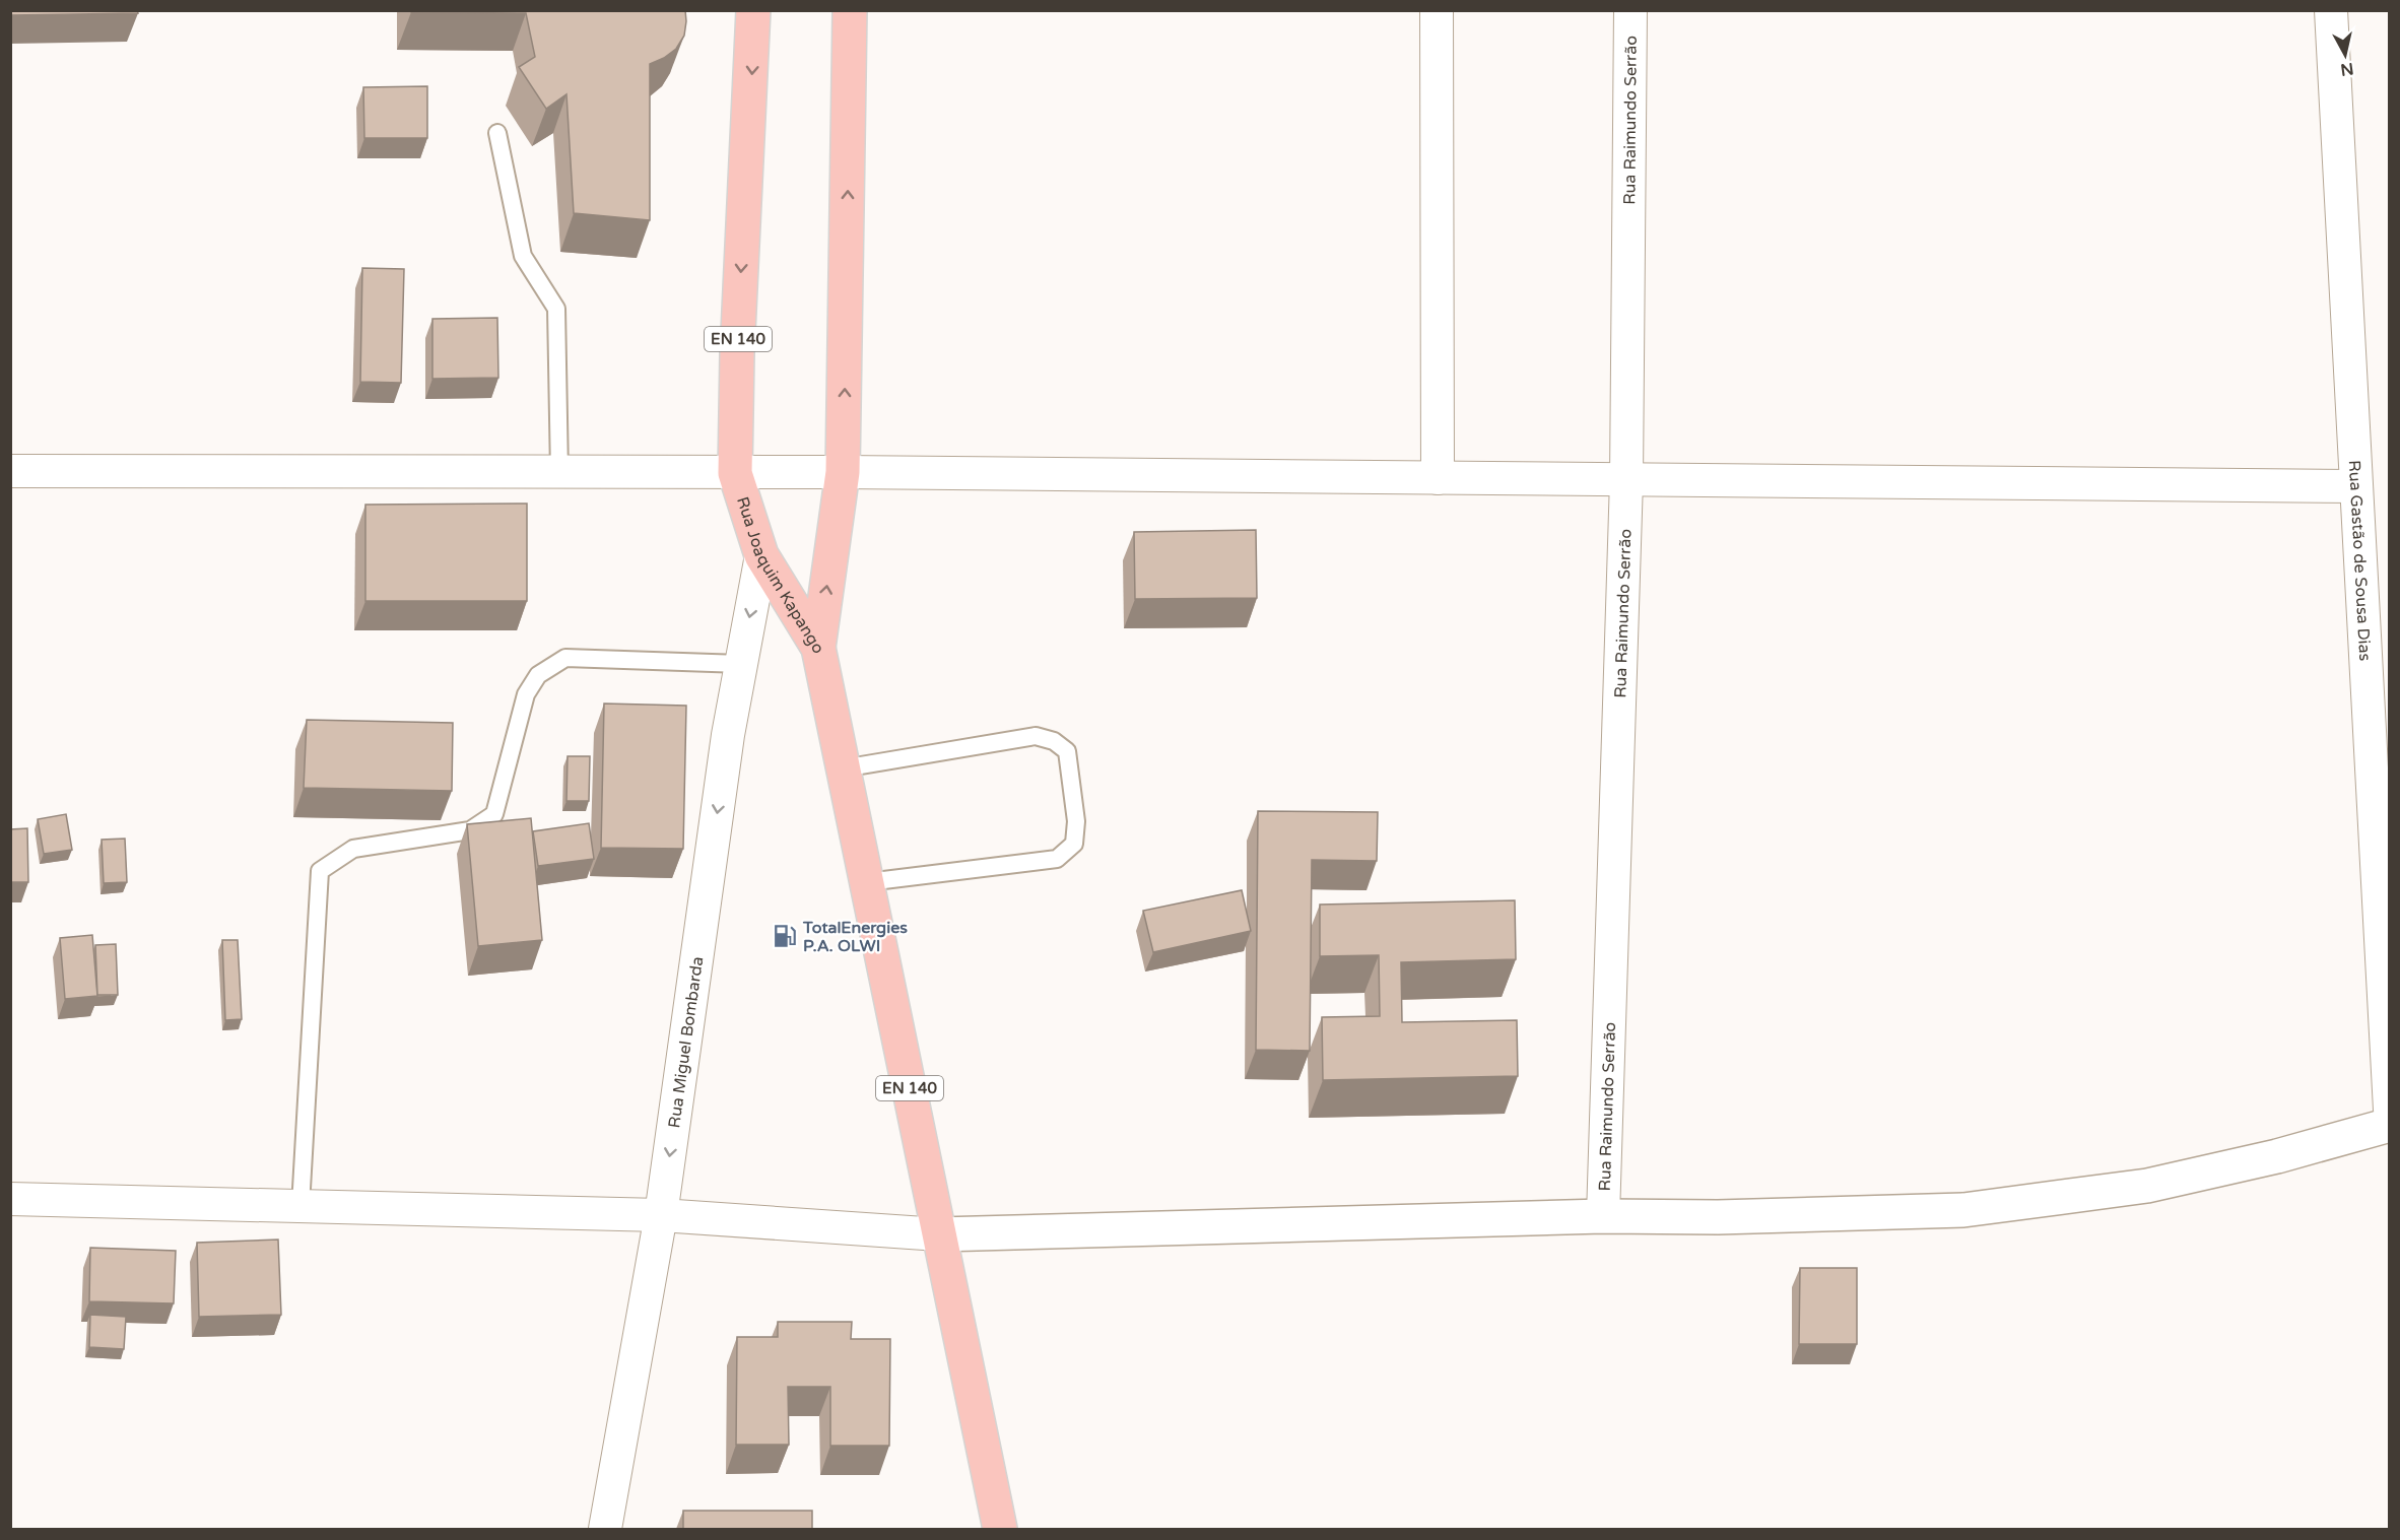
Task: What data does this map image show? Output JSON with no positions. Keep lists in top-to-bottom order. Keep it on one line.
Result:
{"streets":{"main road":["EN 140","Rua Joaquim Kapango"],"street":["Rua Raimundo Serrão","Rua Gastão de Sousa Dias","Rua Miguel Bombarda"]},"crossings":[["EN 140","Rua Joaquim Kapango"],["Rua Joaquim Kapango","Rua Miguel Bombarda"]],"one_way":["Rua Miguel Bombarda"],"places":{"fuel station":["TotalEnergies P.A. OLWI"]},"north":"bottom"}
